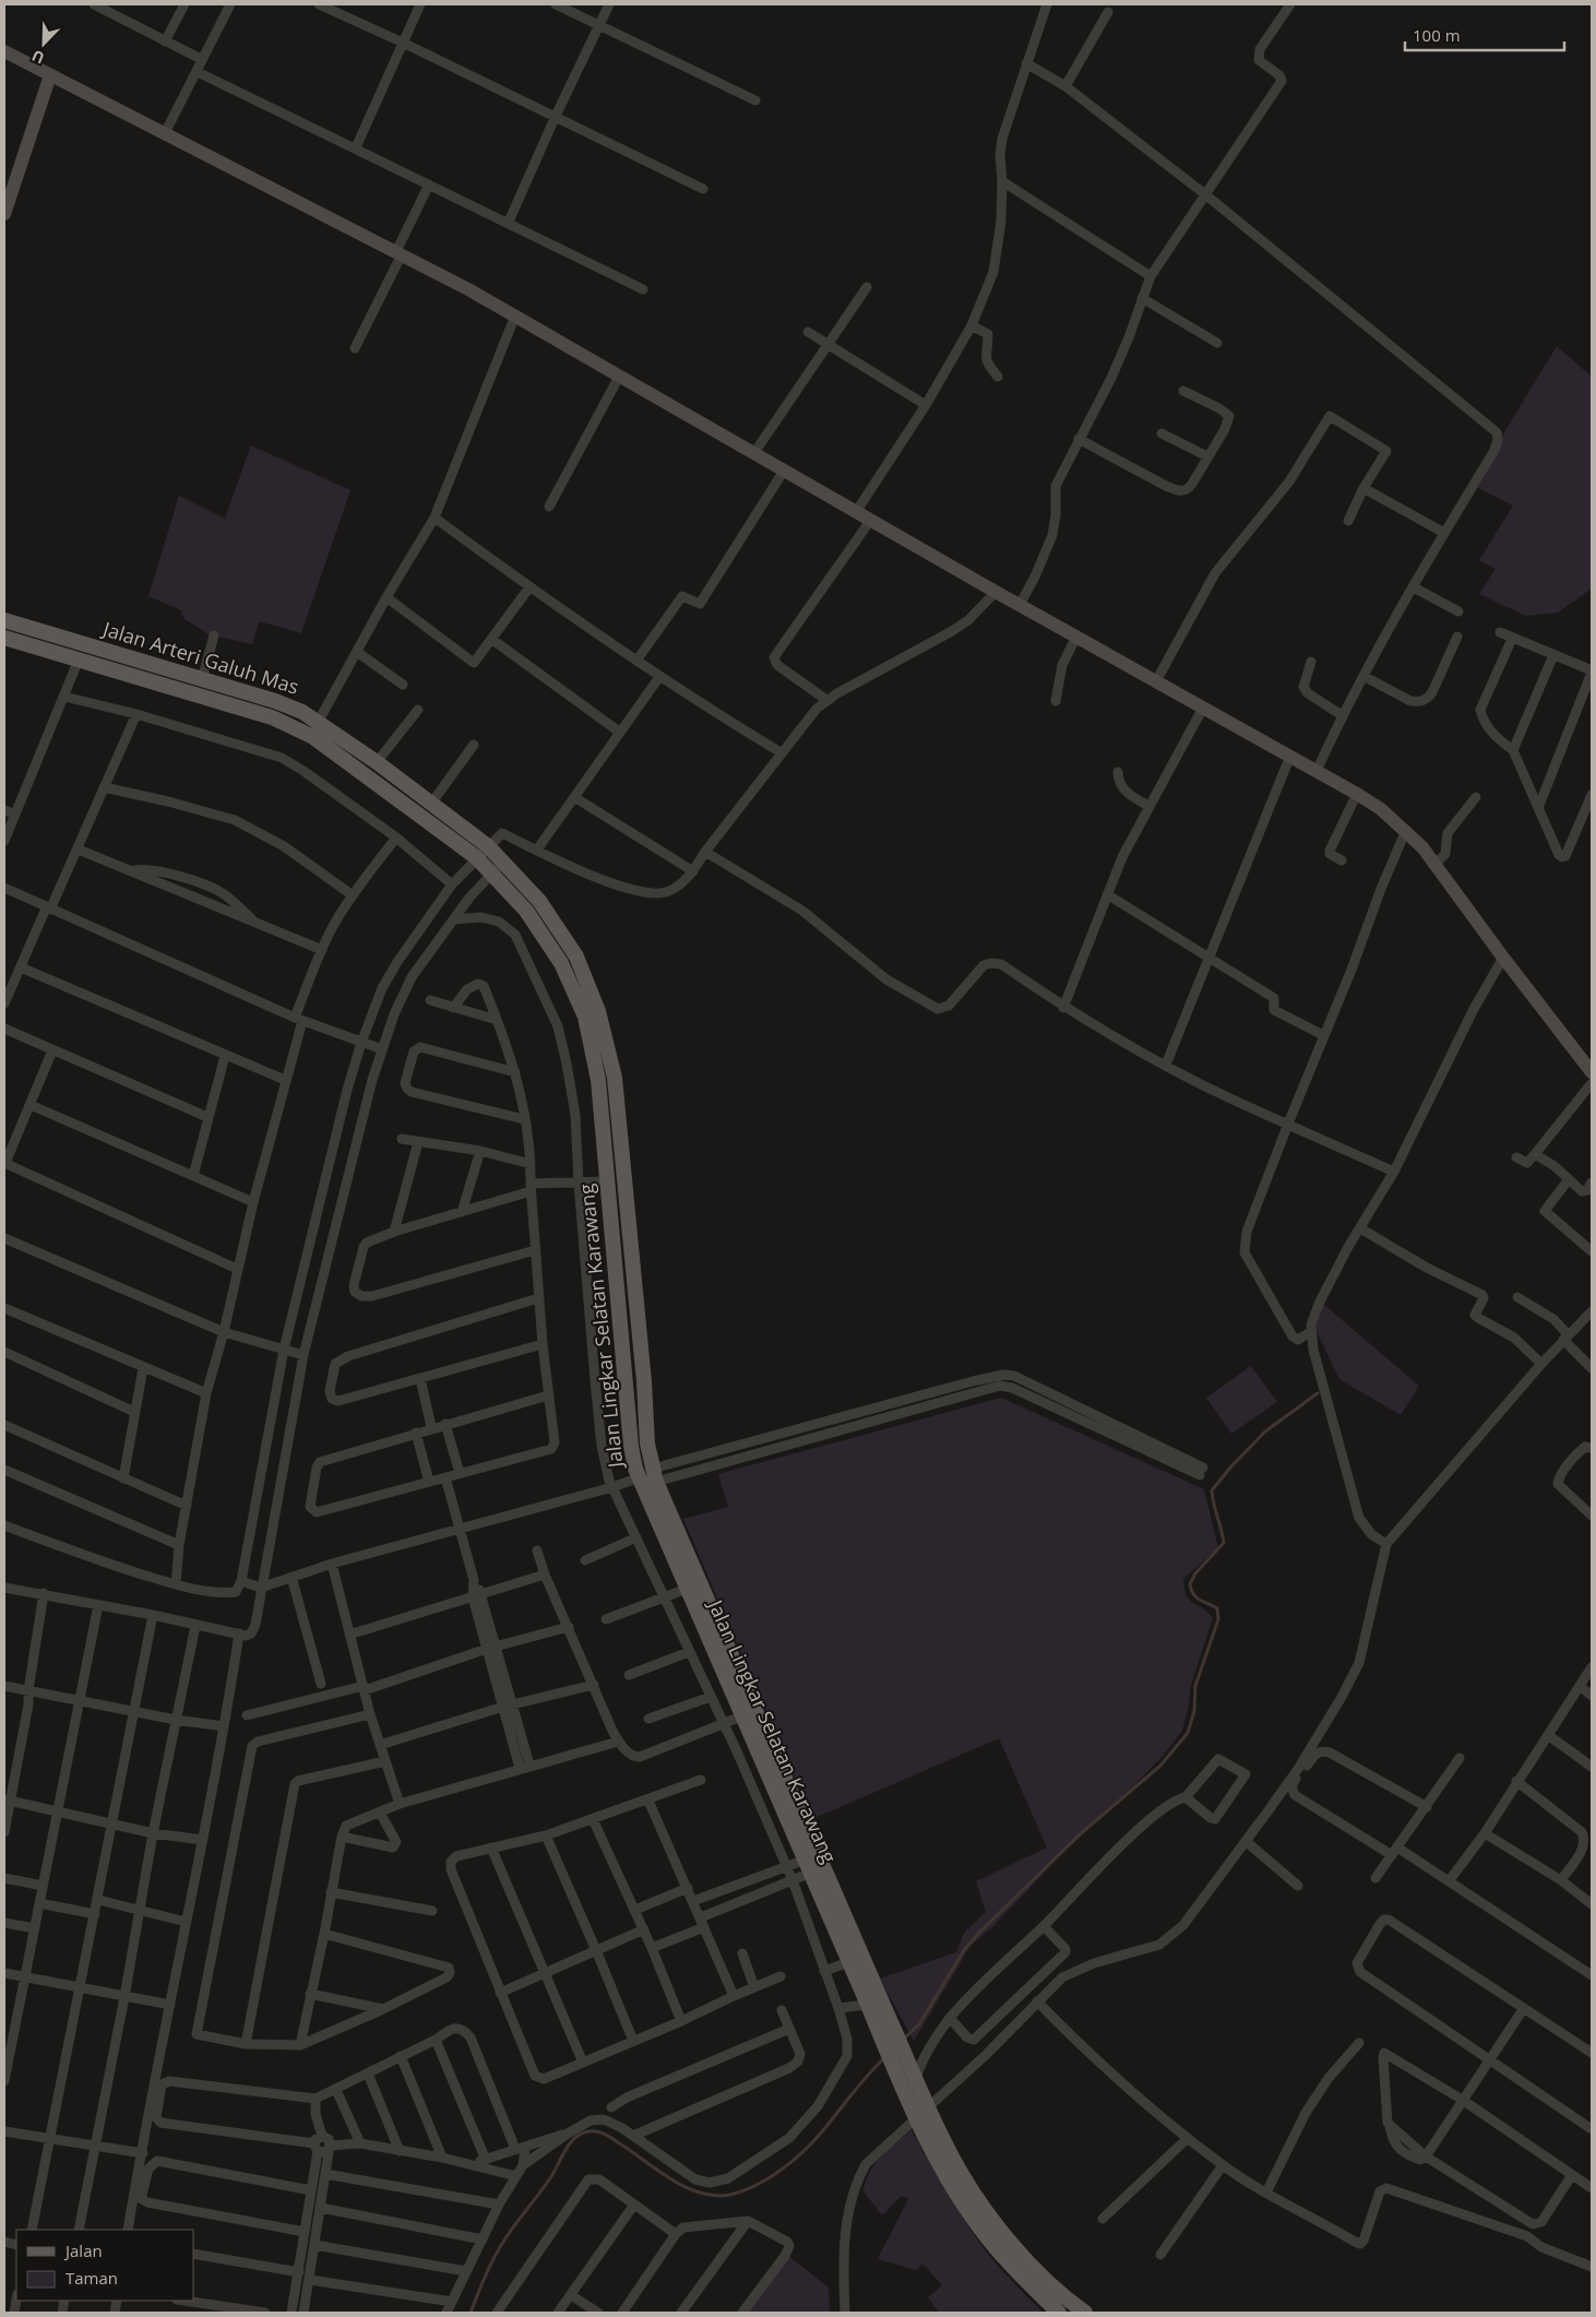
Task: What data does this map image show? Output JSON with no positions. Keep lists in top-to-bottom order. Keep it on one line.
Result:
{"streets":{"main road":["Jalan Arteri Galuh Mas","Jalan Lingkar Selatan Karawang"]},"crossings":[["Jalan Arteri Galuh Mas","Jalan Lingkar Selatan Karawang"]],"legend":["Jalan","Taman"],"scale_bar":"100 m","north":"bottom left"}
